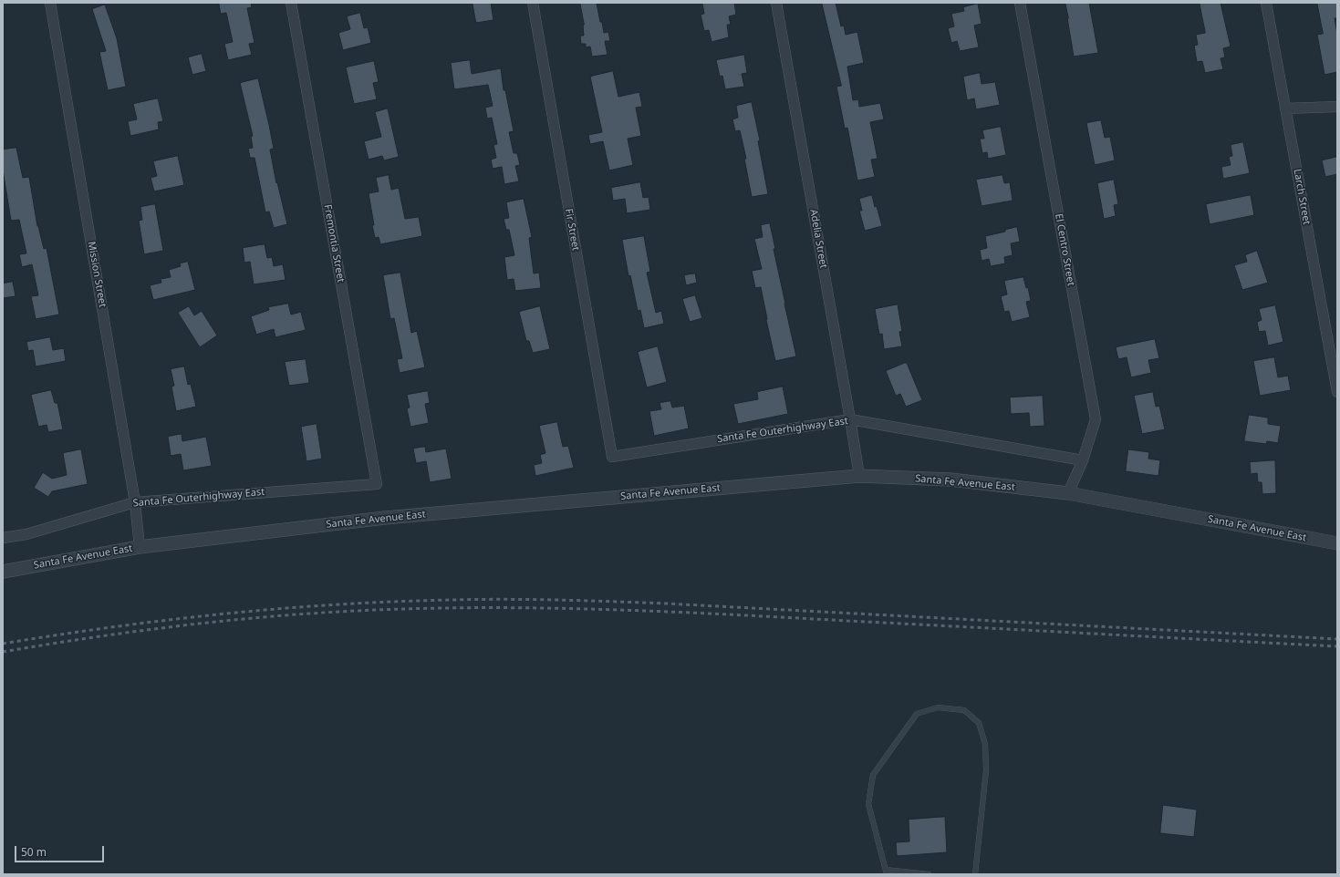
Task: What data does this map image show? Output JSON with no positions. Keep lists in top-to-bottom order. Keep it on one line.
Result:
{"streets":{"street":["Larch Street","Fir Street","Adelia Street","Fremontia Street","El Centro Street","Mission Street","Santa Fe Outerhighway East","Santa Fe Avenue East"]},"crossings":[["Fir Street","Santa Fe Outerhighway East"],["Adelia Street","Santa Fe Outerhighway East"],["Adelia Street","Santa Fe Avenue East"],["Fremontia Street","Santa Fe Outerhighway East"],["El Centro Street","Santa Fe Outerhighway East"],["El Centro Street","Santa Fe Avenue East"],["Mission Street","Santa Fe Outerhighway East"],["Mission Street","Santa Fe Avenue East"]],"scale_bar":"50 m"}
